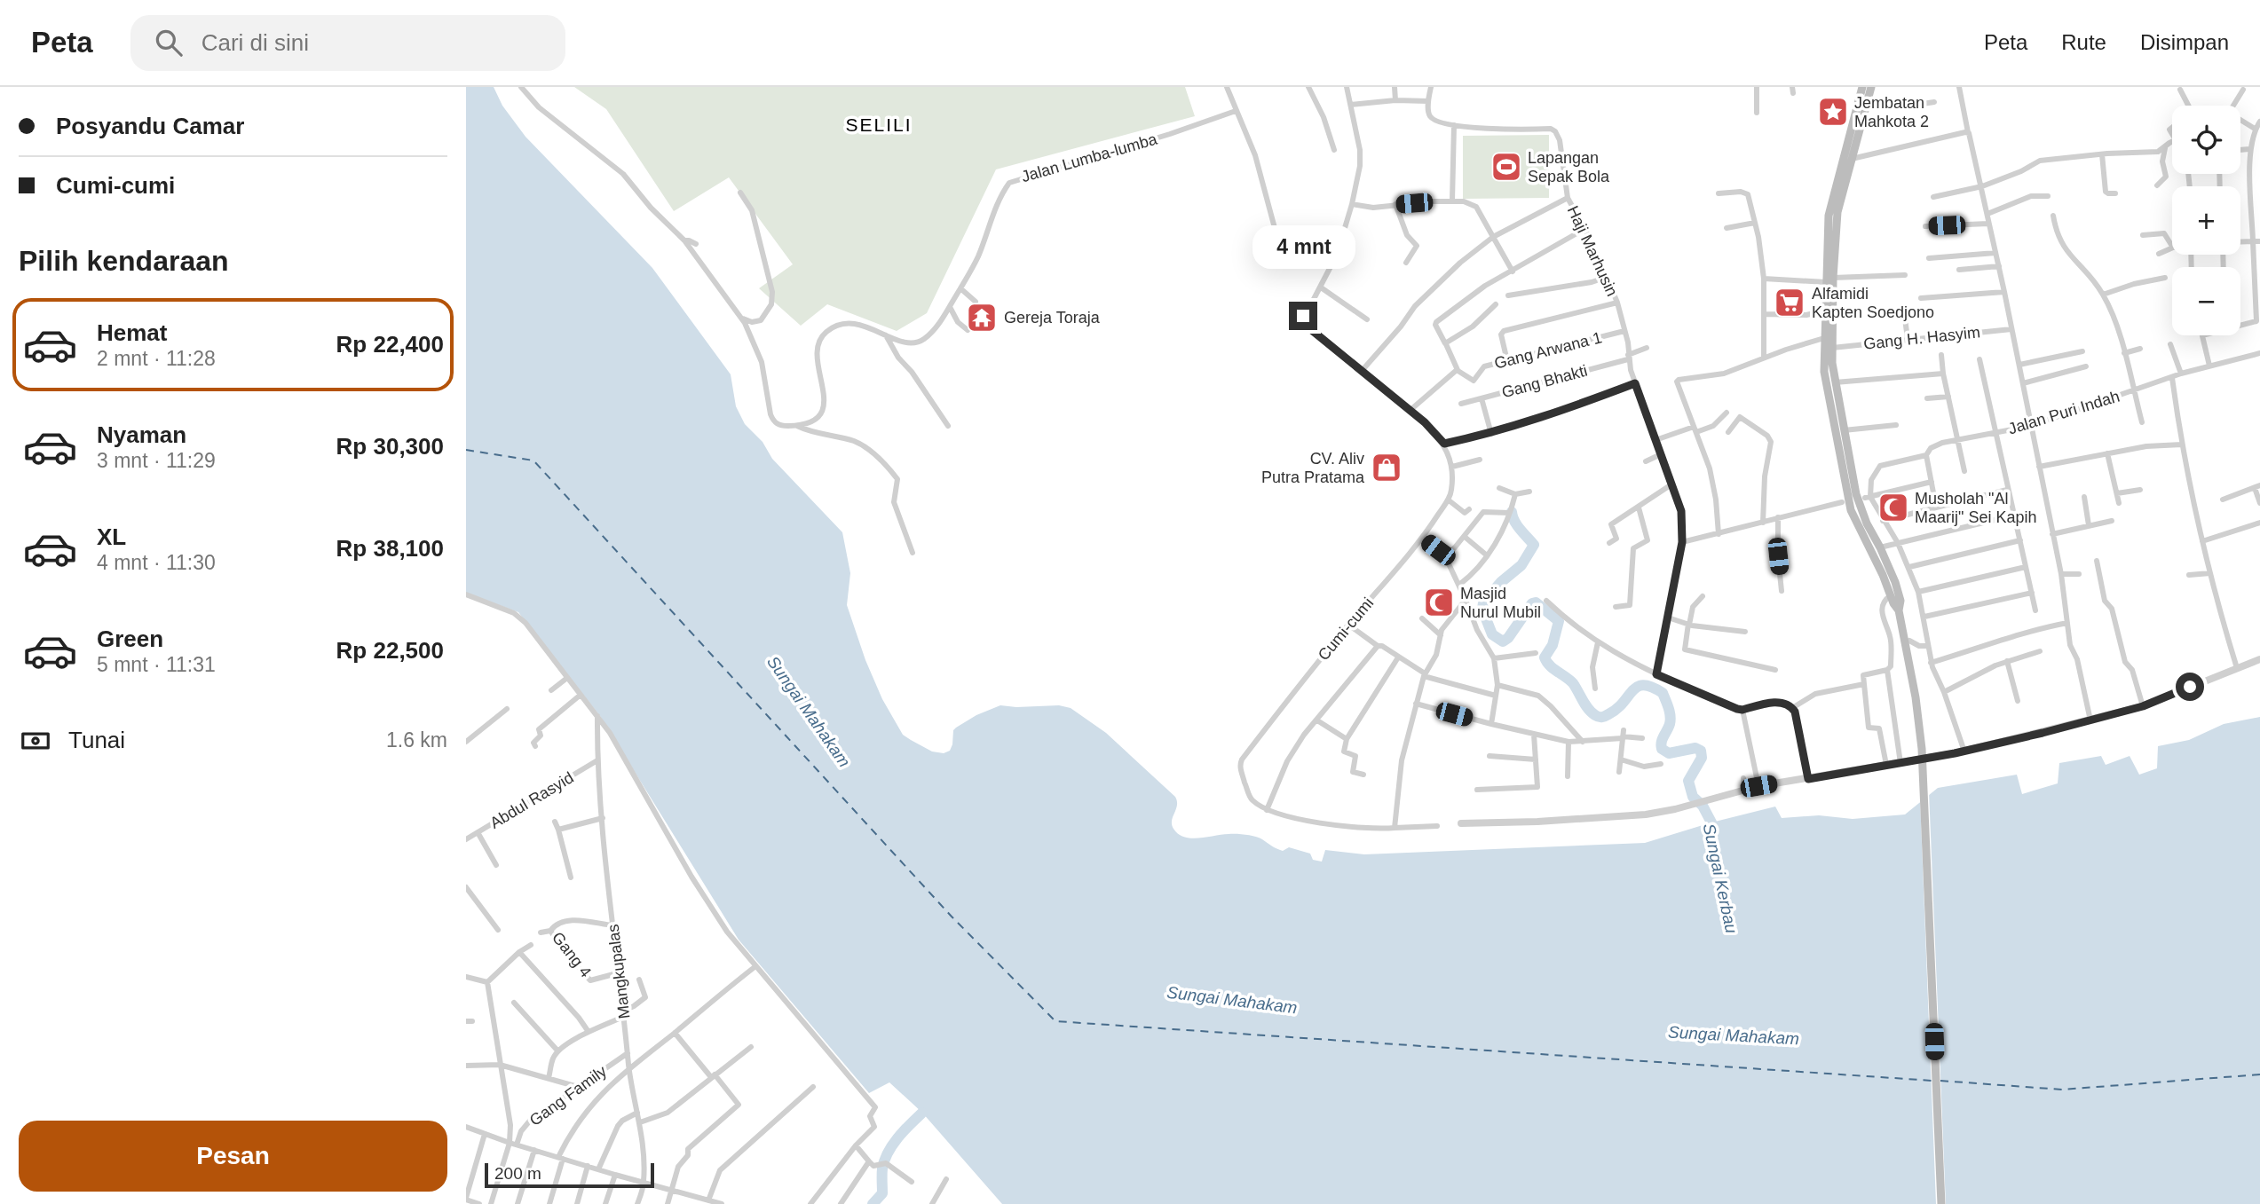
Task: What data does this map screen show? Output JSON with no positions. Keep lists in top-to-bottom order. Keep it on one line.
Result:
{"streets":{"street":["Jalan Lumba-lumba","Haji Marhusin","Gang H. Hasyim","Gang Arwana 1","Gang Bhakti","Jalan Puri Indah","Cumi-cumi","Abdul Rasyid","Gang 4","Mangkupalas","Gang Family"]},"crossings":[["Haji Marhusin","Gang Arwana 1"],["Haji Marhusin","Gang Bhakti"],["Abdul Rasyid","Mangkupalas"],["Gang 4","Mangkupalas"],["Mangkupalas","Gang Family"]],"districts":["SELILI"],"water":["Sungai Mahakam","Sungai Kerbau"],"places":{"place":["Jembatan Mahkota 2"],"sports":["Lapangan Sepak Bola"],"supermarket":["Alfamidi Kapten Soedjono"],"temple":["Gereja Toraja"],"shop":["CV. Aliv Putra Pratama"],"mosque":["Musholah \"Al Maarij\" Sei Kapih","Masjid Nurul Mubil"]},"scale_bar":"200 m","page":{"header":"Peta","search":"Cari di sini","nav":["Peta","Rute","Disimpan"],"banner":["Posyandu Camar","Cumi-cumi"],"map_buttons":["+","−"],"heading":"Pilih kendaraan","bubble":"4 mnt","list":[{"name":"Hemat","note":"2 mnt · 11:28","value":"Rp 22,400"},{"name":"Nyaman","note":"3 mnt · 11:29","value":"Rp 30,300"},{"name":"XL","note":"4 mnt · 11:30","value":"Rp 38,100"},{"name":"Green","note":"5 mnt · 11:31","value":"Rp 22,500"}],"pay":["Tunai","1.6 km"],"buttons":"Pesan","scale":"200 m"}}
